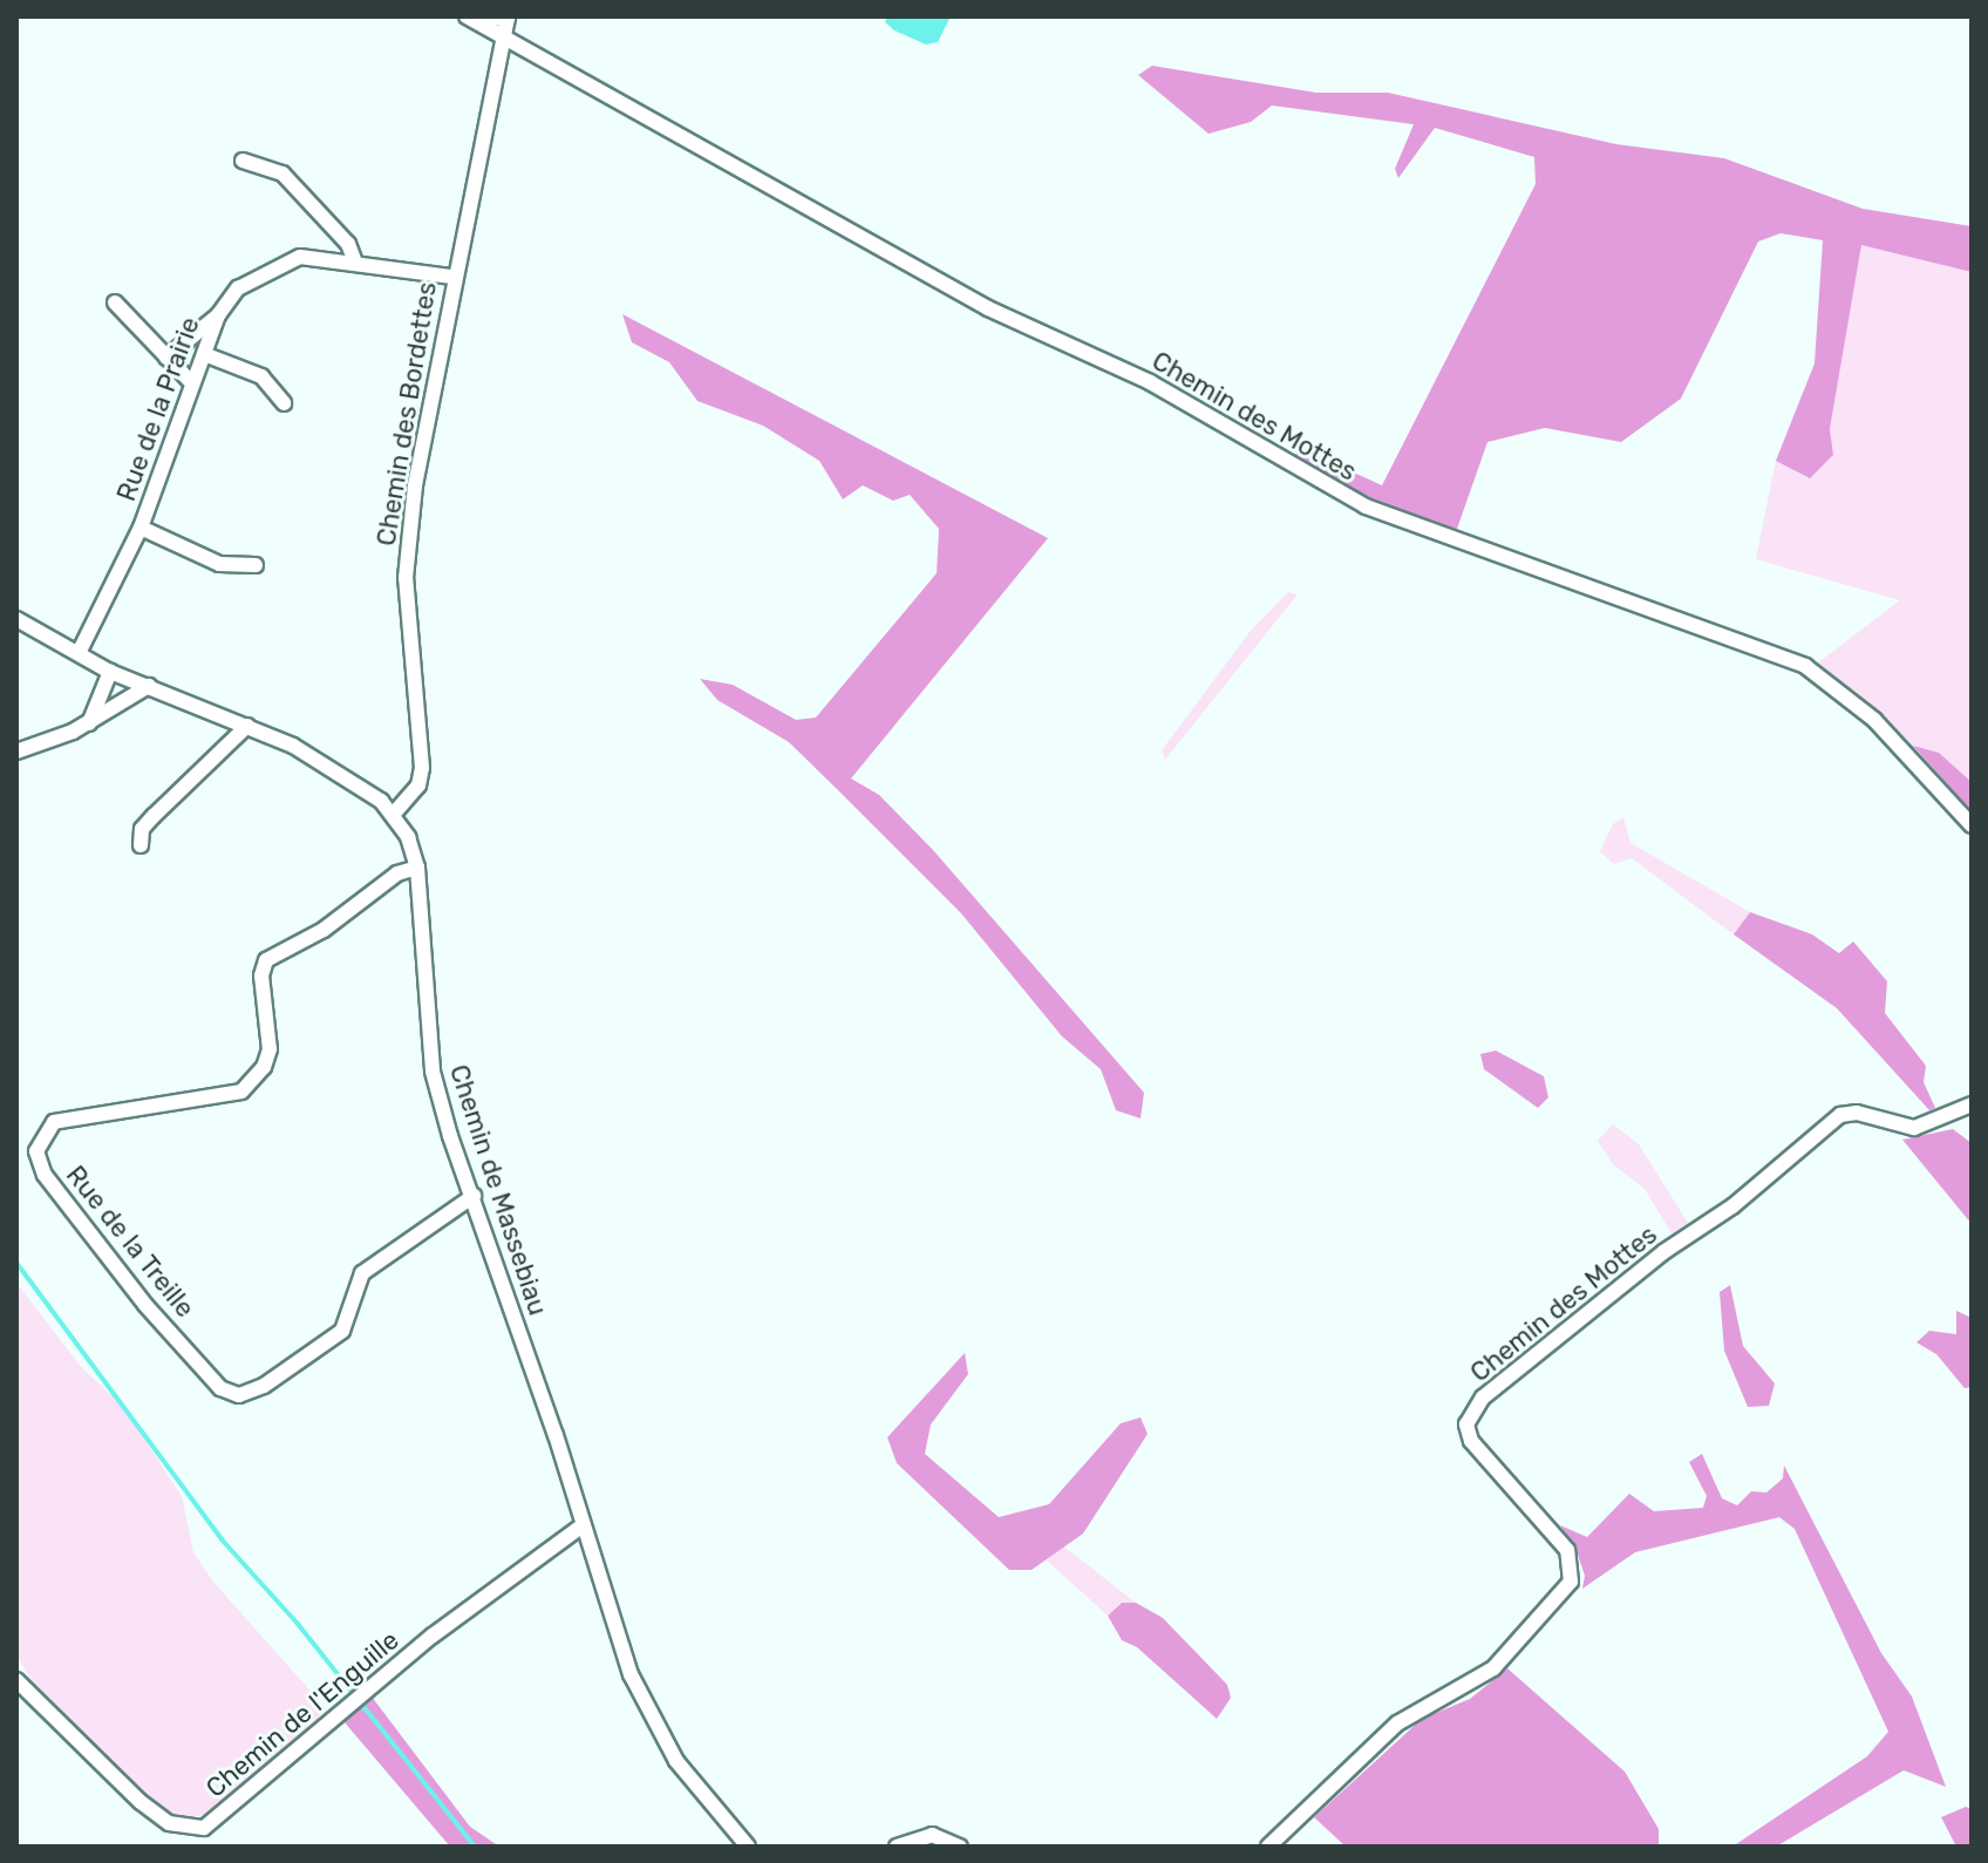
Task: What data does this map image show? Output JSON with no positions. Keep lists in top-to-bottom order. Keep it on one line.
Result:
{"streets":{"street":["Rue de la Prairie","Chemin des Bordettes","Chemin des Mottes","Chemin de Massebiau","Rue de la Treille","Chemin de l'Enguille"]},"crossings":[["Rue de la Prairie","Chemin des Bordettes"],["Rue de la Prairie","Chemin de Massebiau"],["Chemin des Bordettes","Chemin des Mottes"],["Chemin des Bordettes","Chemin de Massebiau"],["Chemin de Massebiau","Rue de la Treille"],["Chemin de Massebiau","Chemin de l'Enguille"]]}
